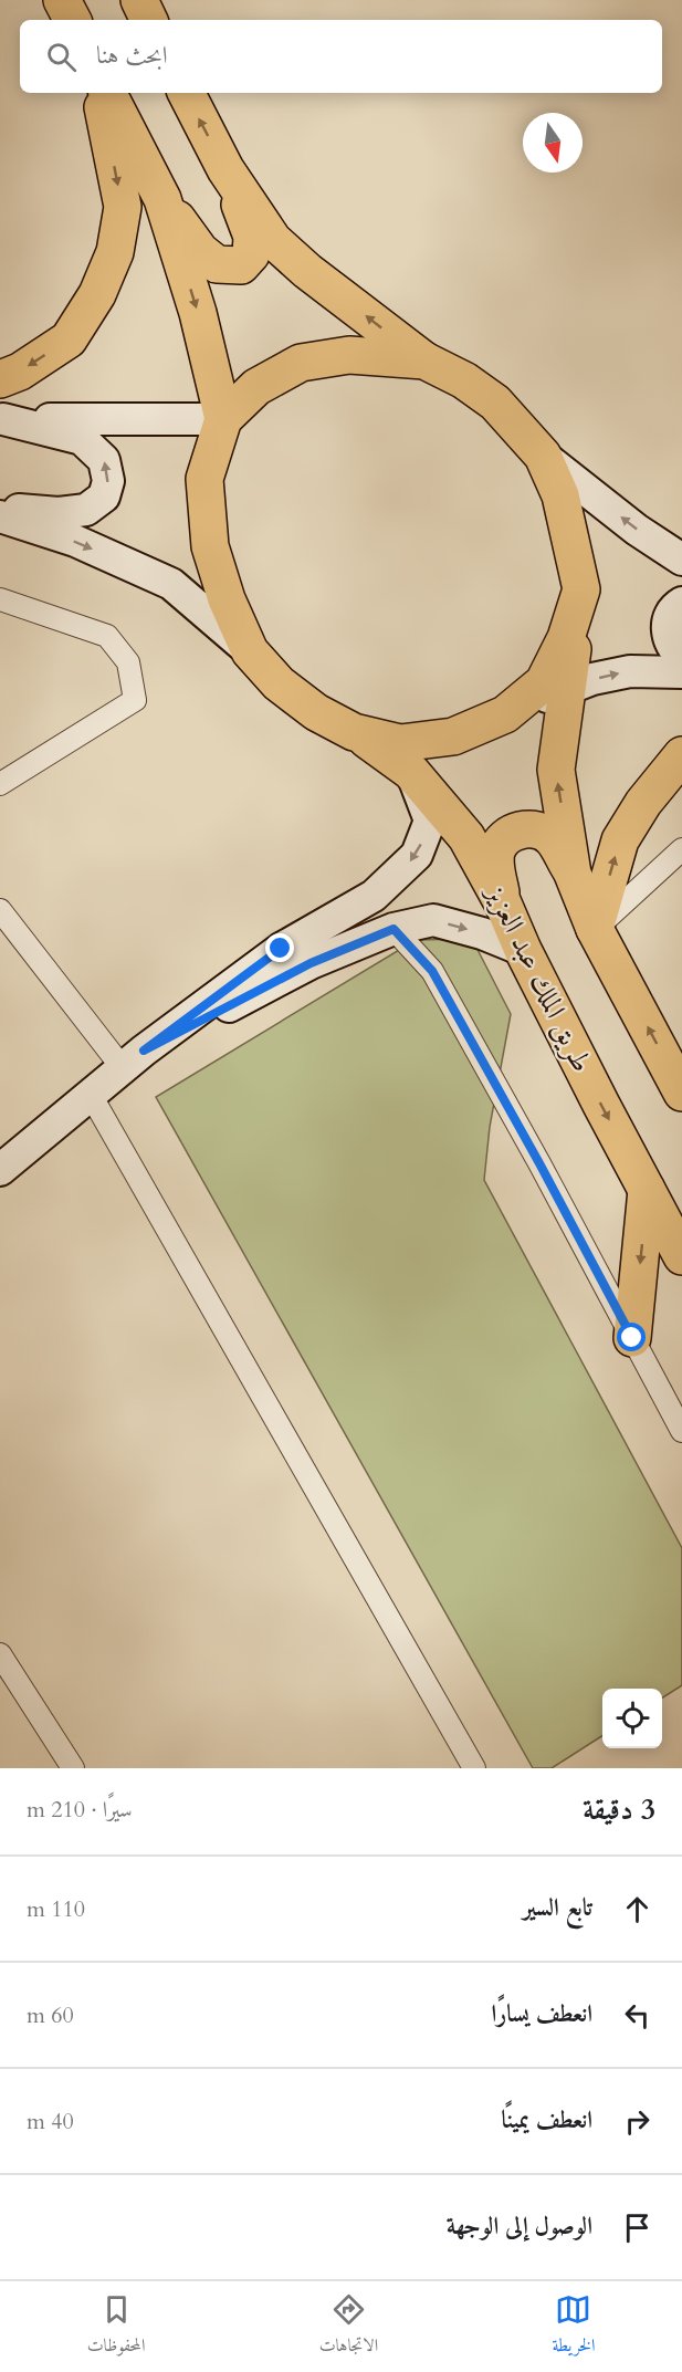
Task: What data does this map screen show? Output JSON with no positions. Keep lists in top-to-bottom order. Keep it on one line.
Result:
{"streets":{"highway":["طريق الملك عبد العزيز"]},"north":"bottom","page":{"search":"ابحث هنا","heading":["3 دقيقة","سيرًا · 210 m"],"list":[["تابع السير","110 m"],["انعطف يسارًا","60 m"],["انعطف يمينًا","40 m"],"الوصول إلى الوجهة"],"nav":["الخريطة","الاتجاهات","المحفوظات"]}}
